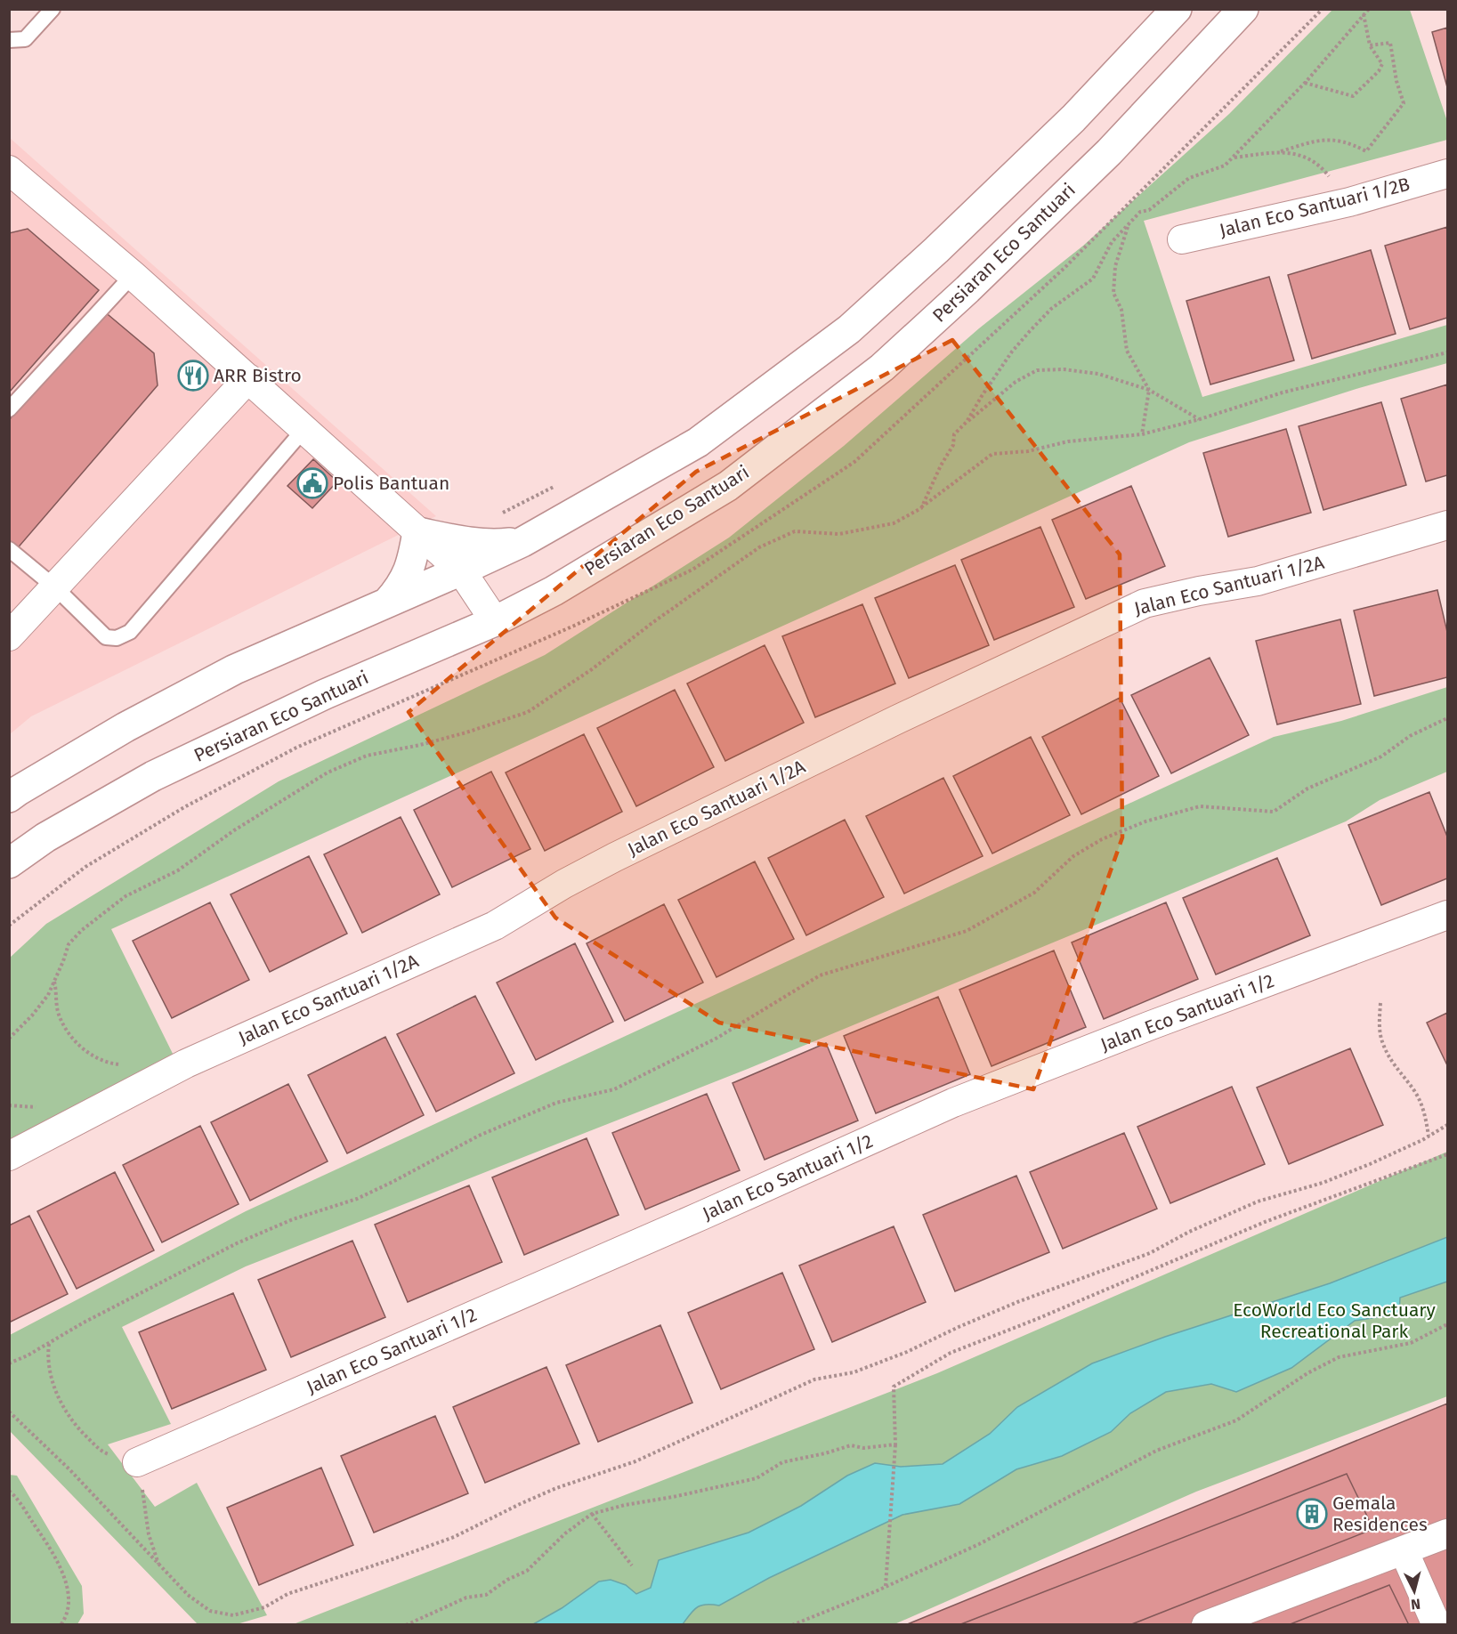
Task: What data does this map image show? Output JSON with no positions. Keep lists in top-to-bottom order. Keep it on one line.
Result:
{"streets":{"street":["Jalan Eco Santuari 1/2B","Persiaran Eco Santuari","Jalan Eco Santuari 1/2A","Jalan Eco Santuari 1/2"]},"parks":["EcoWorld Eco Sanctuary Recreational Park"],"places":{"restaurant":["ARR Bistro"],"public building":["Polis Bantuan"],"building":["Gemala Residences"]},"north":"bottom"}
